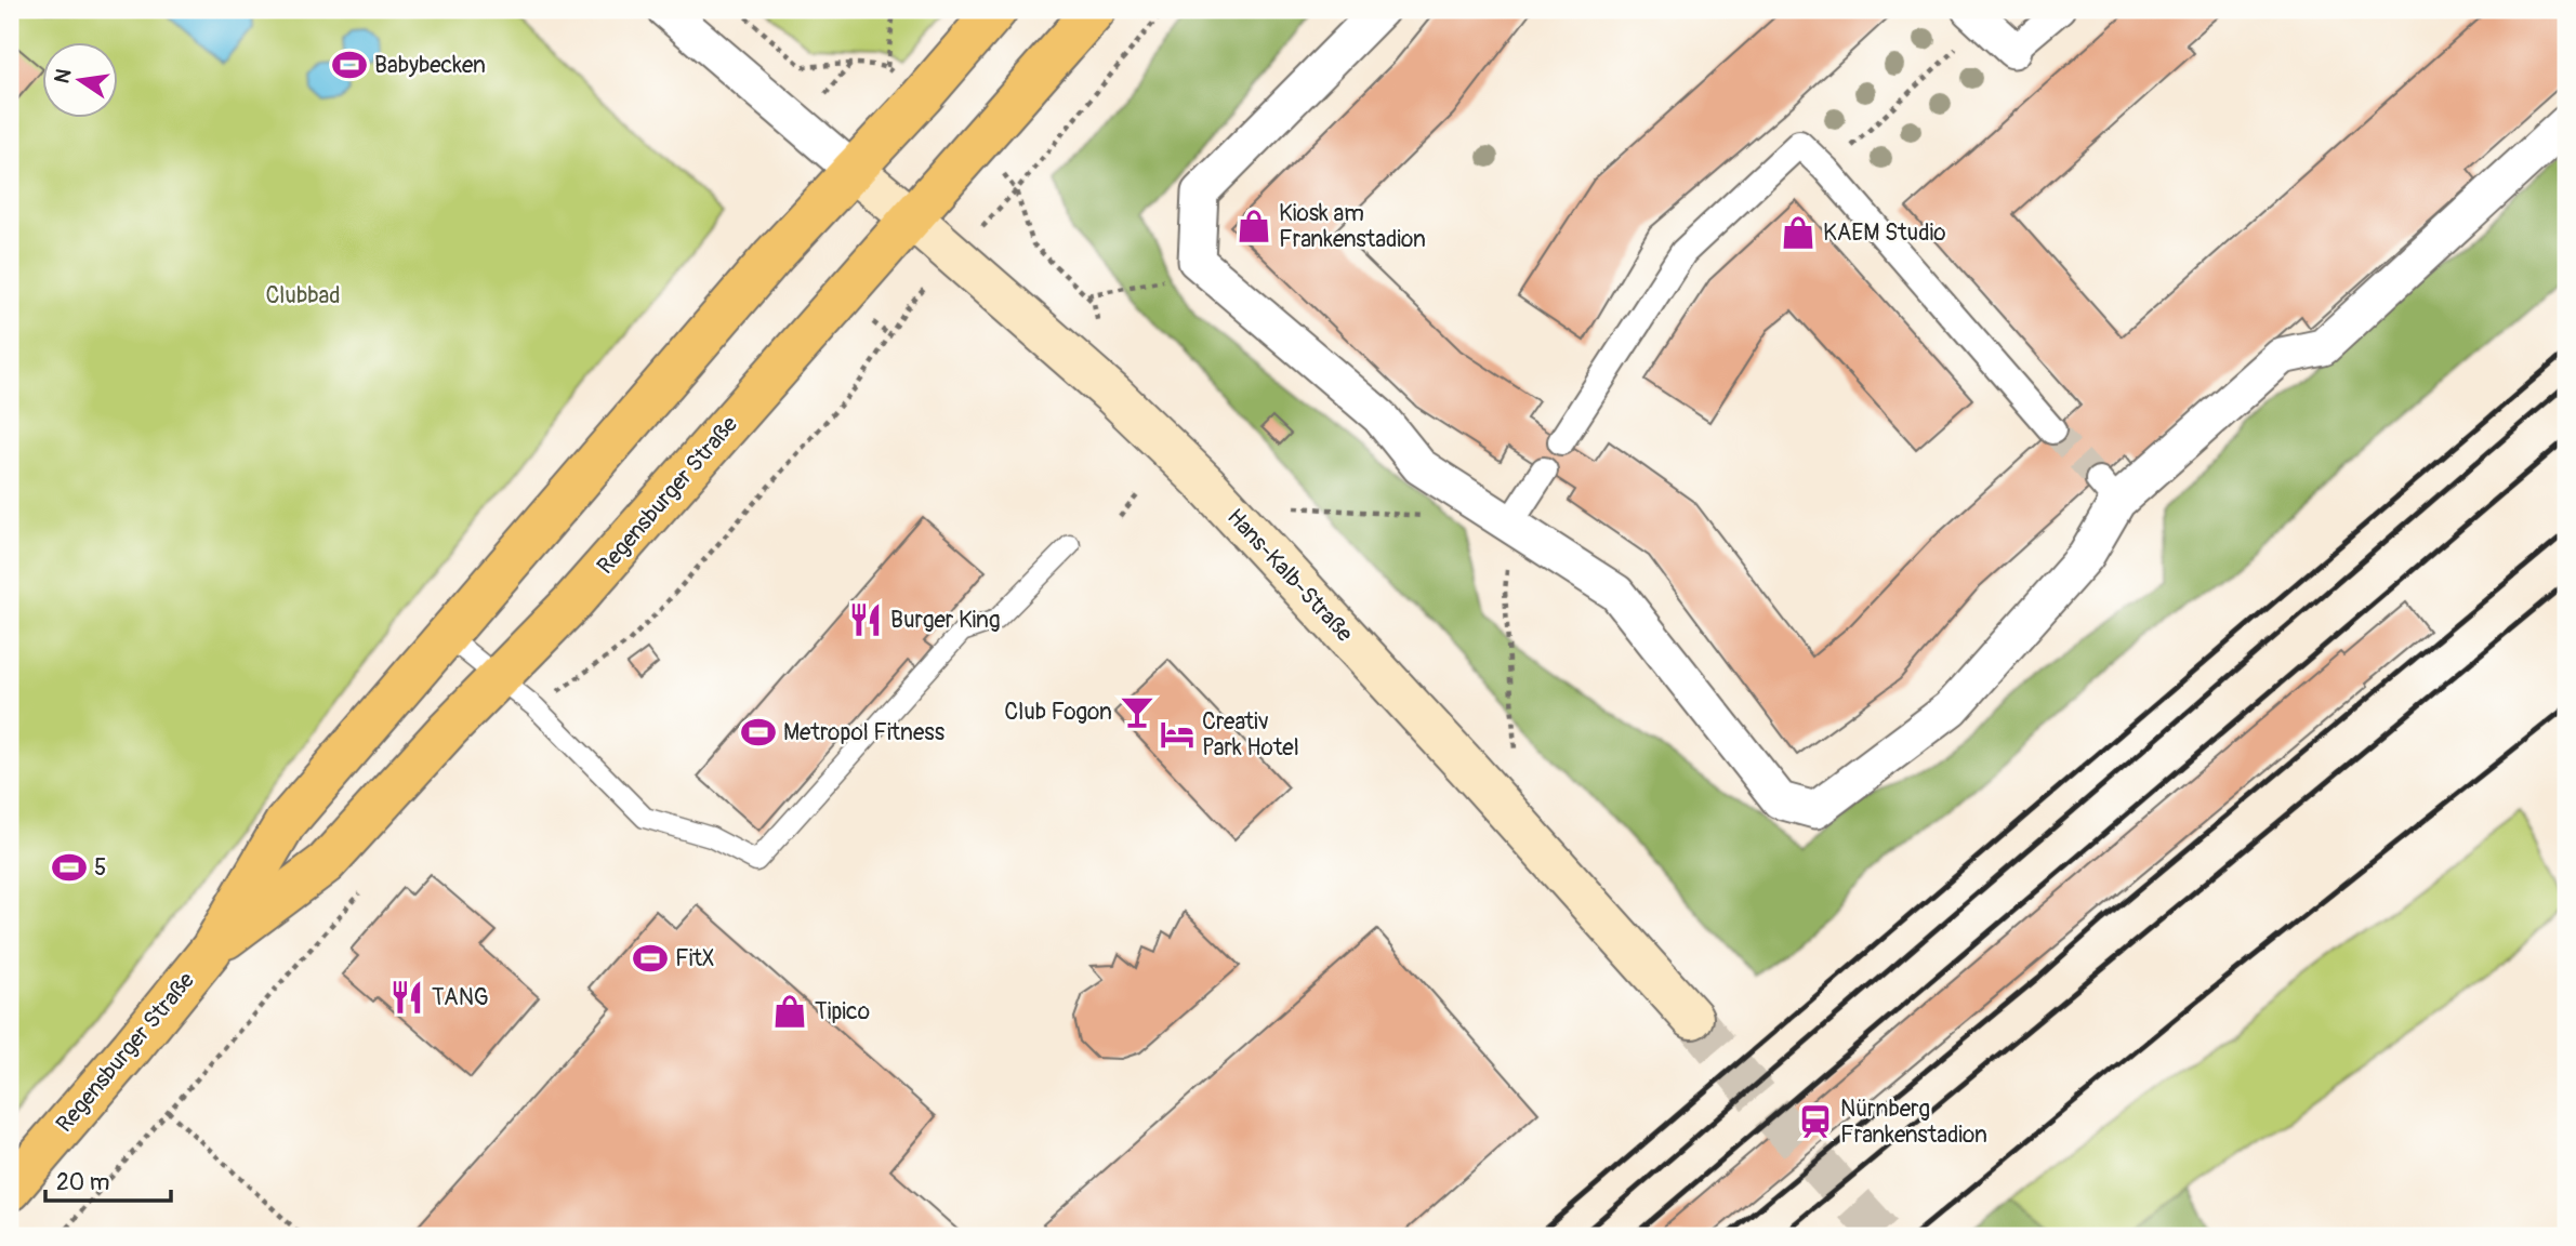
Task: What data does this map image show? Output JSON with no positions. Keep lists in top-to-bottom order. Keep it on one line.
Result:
{"streets":{"main road":["Regensburger Straße","Hans-Kalb-Straße"]},"crossings":[["Regensburger Straße","Hans-Kalb-Straße"]],"parks":["Clubbad"],"places":{"sports":["Babybecken","Metropol Fitness","5","FitX"],"shop":["Kiosk am Frankenstadion","KAEM Studio","Tipico"],"restaurant":["Burger King","TANG"],"bar":["Club Fogon"],"hotel":["Creativ Park Hotel"],"station":["Nürnberg Frankenstadion"]},"scale_bar":"20 m","north":"left"}
